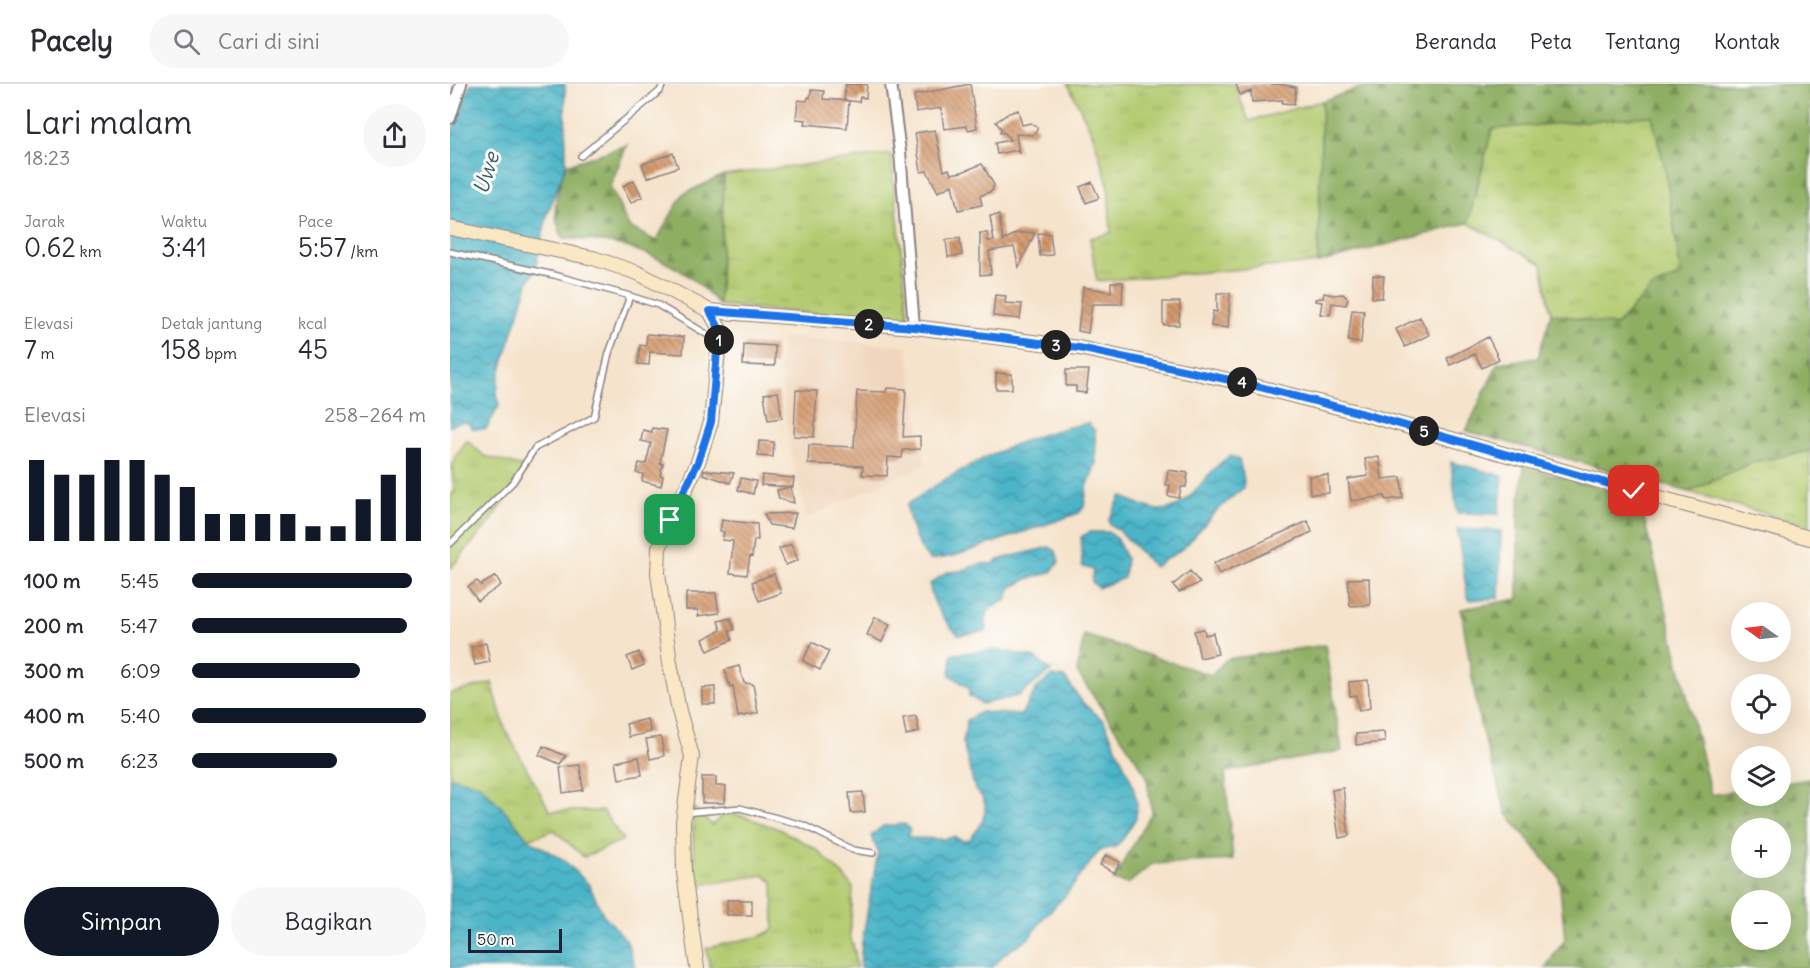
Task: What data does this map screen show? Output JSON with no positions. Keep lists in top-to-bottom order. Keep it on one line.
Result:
{"water":["Uwe"],"scale_bar":"50 m","north":"left","page":{"header":"Pacely","search":"Cari di sini","nav":["Beranda","Peta","Tentang","Kontak"],"heading":["Lari malam","18:23"],"stats":[["Jarak","0.62 km"],["Waktu","3:41"],["Pace","5:57 /km"],["Elevasi","7 m"],["Detak jantung","158 bpm"],["kcal","45"]],"pins":["2","1","3","4","5"],"chart":["Elevasi","258–264 m"],"list":[{"name":"100 m","note":"5:45"},{"name":"200 m","note":"5:47"},{"name":"300 m","note":"6:09"},{"name":"400 m","note":"5:40"},{"name":"500 m","note":"6:23"}],"map_buttons":["+","−"],"buttons":["Simpan","Bagikan"],"scale":"50 m"}}
